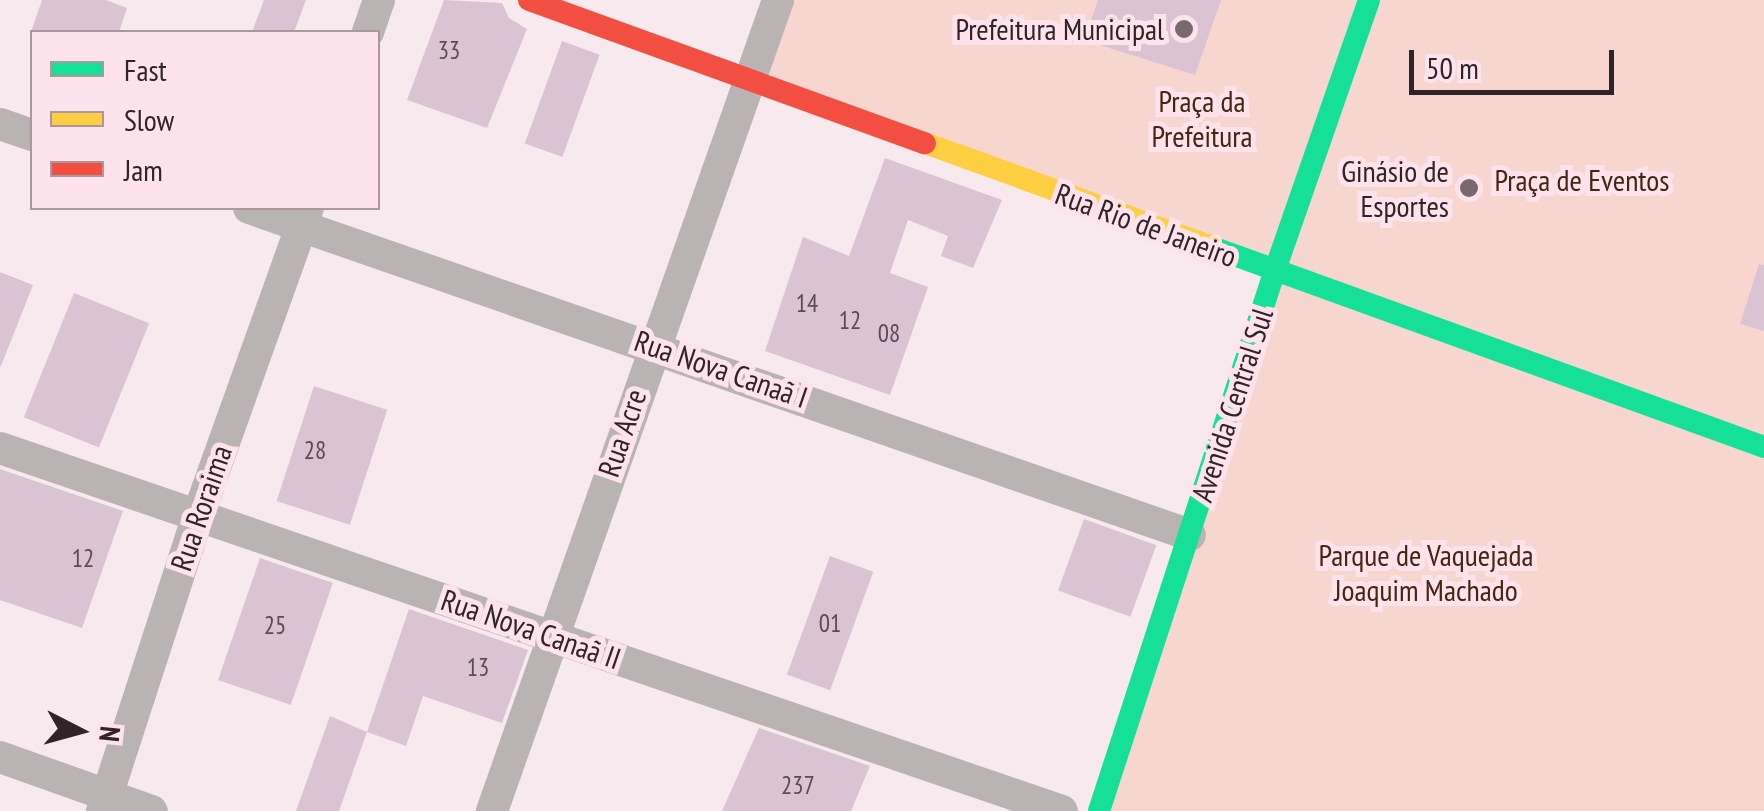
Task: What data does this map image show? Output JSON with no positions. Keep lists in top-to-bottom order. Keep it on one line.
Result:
{"streets":{"street":["Rua Rio de Janeiro","Rua Nova Canaã I","Avenida Central Sul","Rua Acre","Rua Roraima","Rua Nova Canaã II"]},"crossings":[["Rua Rio de Janeiro","Avenida Central Sul"],["Rua Rio de Janeiro","Rua Acre"],["Rua Nova Canaã I","Avenida Central Sul"],["Rua Nova Canaã I","Rua Acre"],["Rua Nova Canaã I","Rua Roraima"],["Rua Acre","Rua Nova Canaã II"],["Rua Roraima","Rua Nova Canaã II"]],"parks":["Praça da Prefeitura","Praça de Eventos","Parque de Vaquejada Joaquim Machado"],"places":["Prefeitura Municipal","Ginásio de Esportes"],"house_numbers":["33","14","12","08","28","12","01","25","13","237"],"legend":["Fast","Slow","Jam"],"scale_bar":"50 m","north":"right"}
